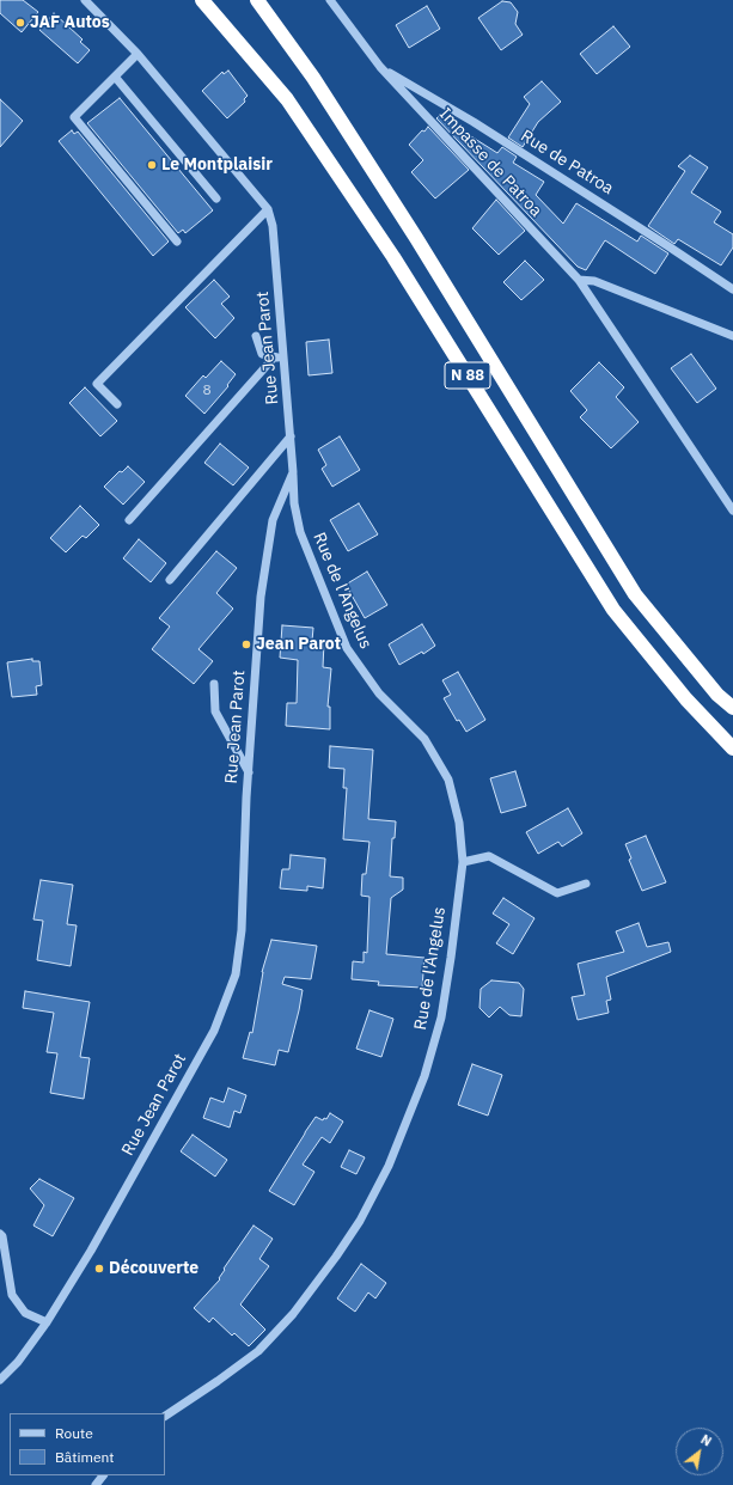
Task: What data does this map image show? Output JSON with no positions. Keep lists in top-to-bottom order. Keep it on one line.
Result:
{"streets":{"highway":["N 88"],"street":["Impasse de Patroa","Rue de Patroa","Rue Jean Parot","Rue de l'Angelus"]},"crossings":[["Impasse de Patroa","Rue de Patroa"],["Rue Jean Parot","Rue de l'Angelus"]],"places":["JAF Autos","Le Montplaisir","Jean Parot","Découverte"],"house_numbers":["8"],"legend":["Route","Bâtiment"],"north":"top right"}
